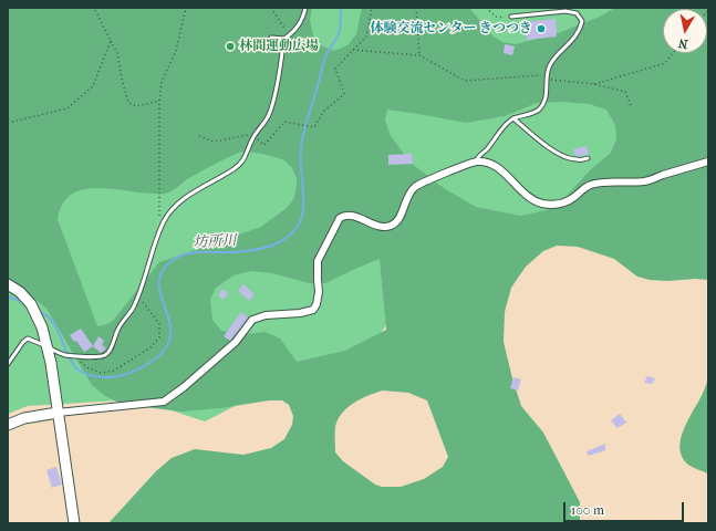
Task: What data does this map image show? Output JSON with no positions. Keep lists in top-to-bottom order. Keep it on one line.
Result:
{"water":["坊所川"],"places":["体験交流センター きつつき","林間運動広場"],"scale_bar":"100 m","north":"bottom"}
